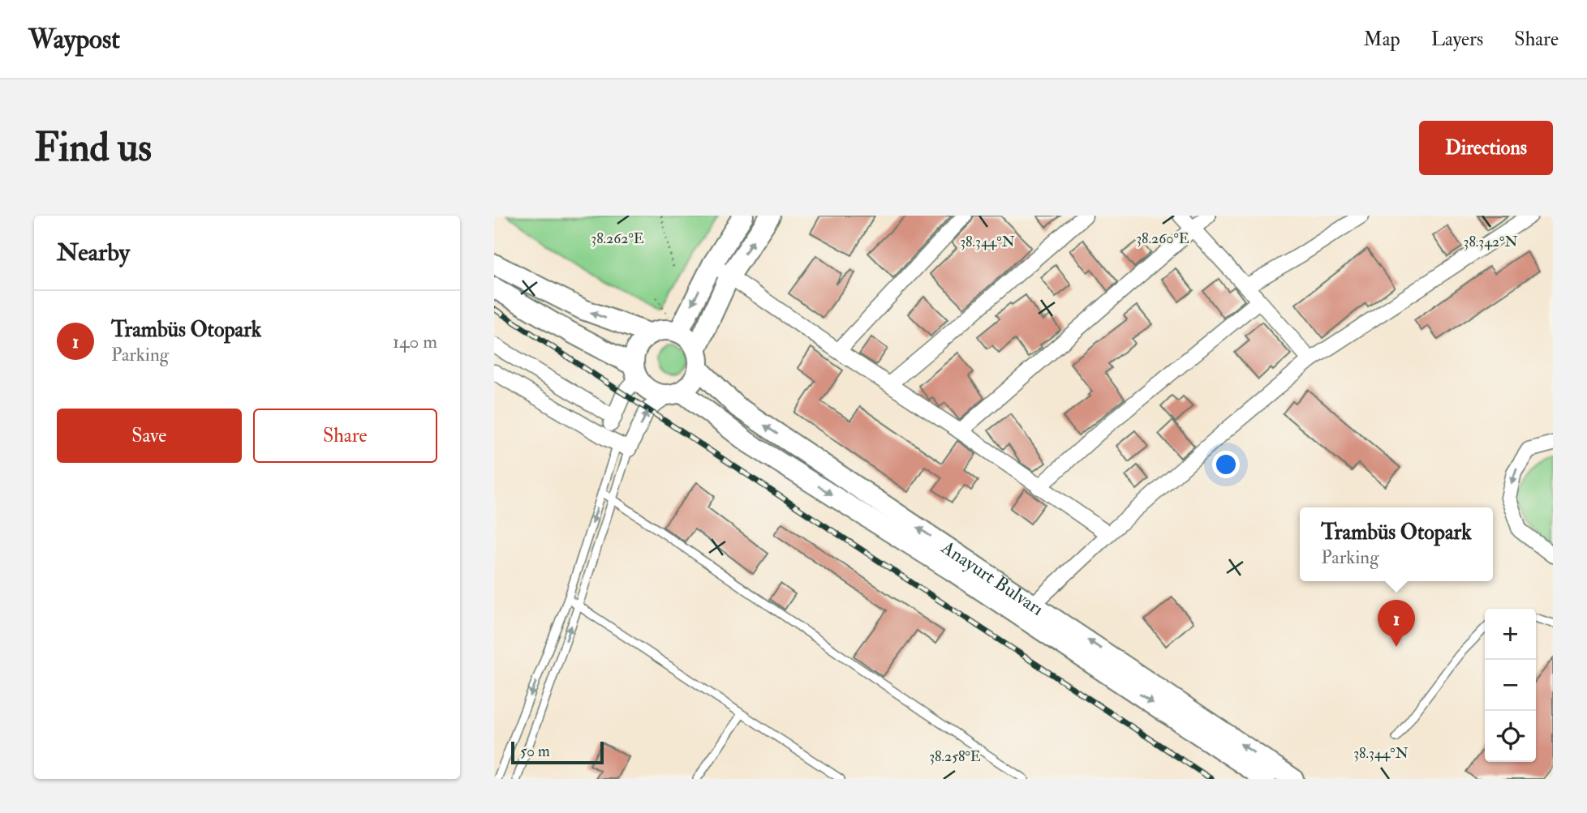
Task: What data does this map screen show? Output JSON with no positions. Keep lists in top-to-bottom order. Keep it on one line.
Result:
{"streets":{"main road":["Anayurt Bulvarı"]},"scale_bar":"50 m","page":{"header":"Waypost","nav":["Map","Layers","Share"],"buttons":["Directions",["Save","Share"]],"title":"Find us","heading":"Nearby","list":[{"mark":"1","name":"Trambüs Otopark","note":"Parking","value":"140 m"}],"popup":["Trambüs Otopark","Parking"],"pins":"1","map_buttons":["+","−"],"scale":"50 m"},"coordinates":["38.260°E","38.262°E","38.344°N","38.342°N","38.258°E"]}
